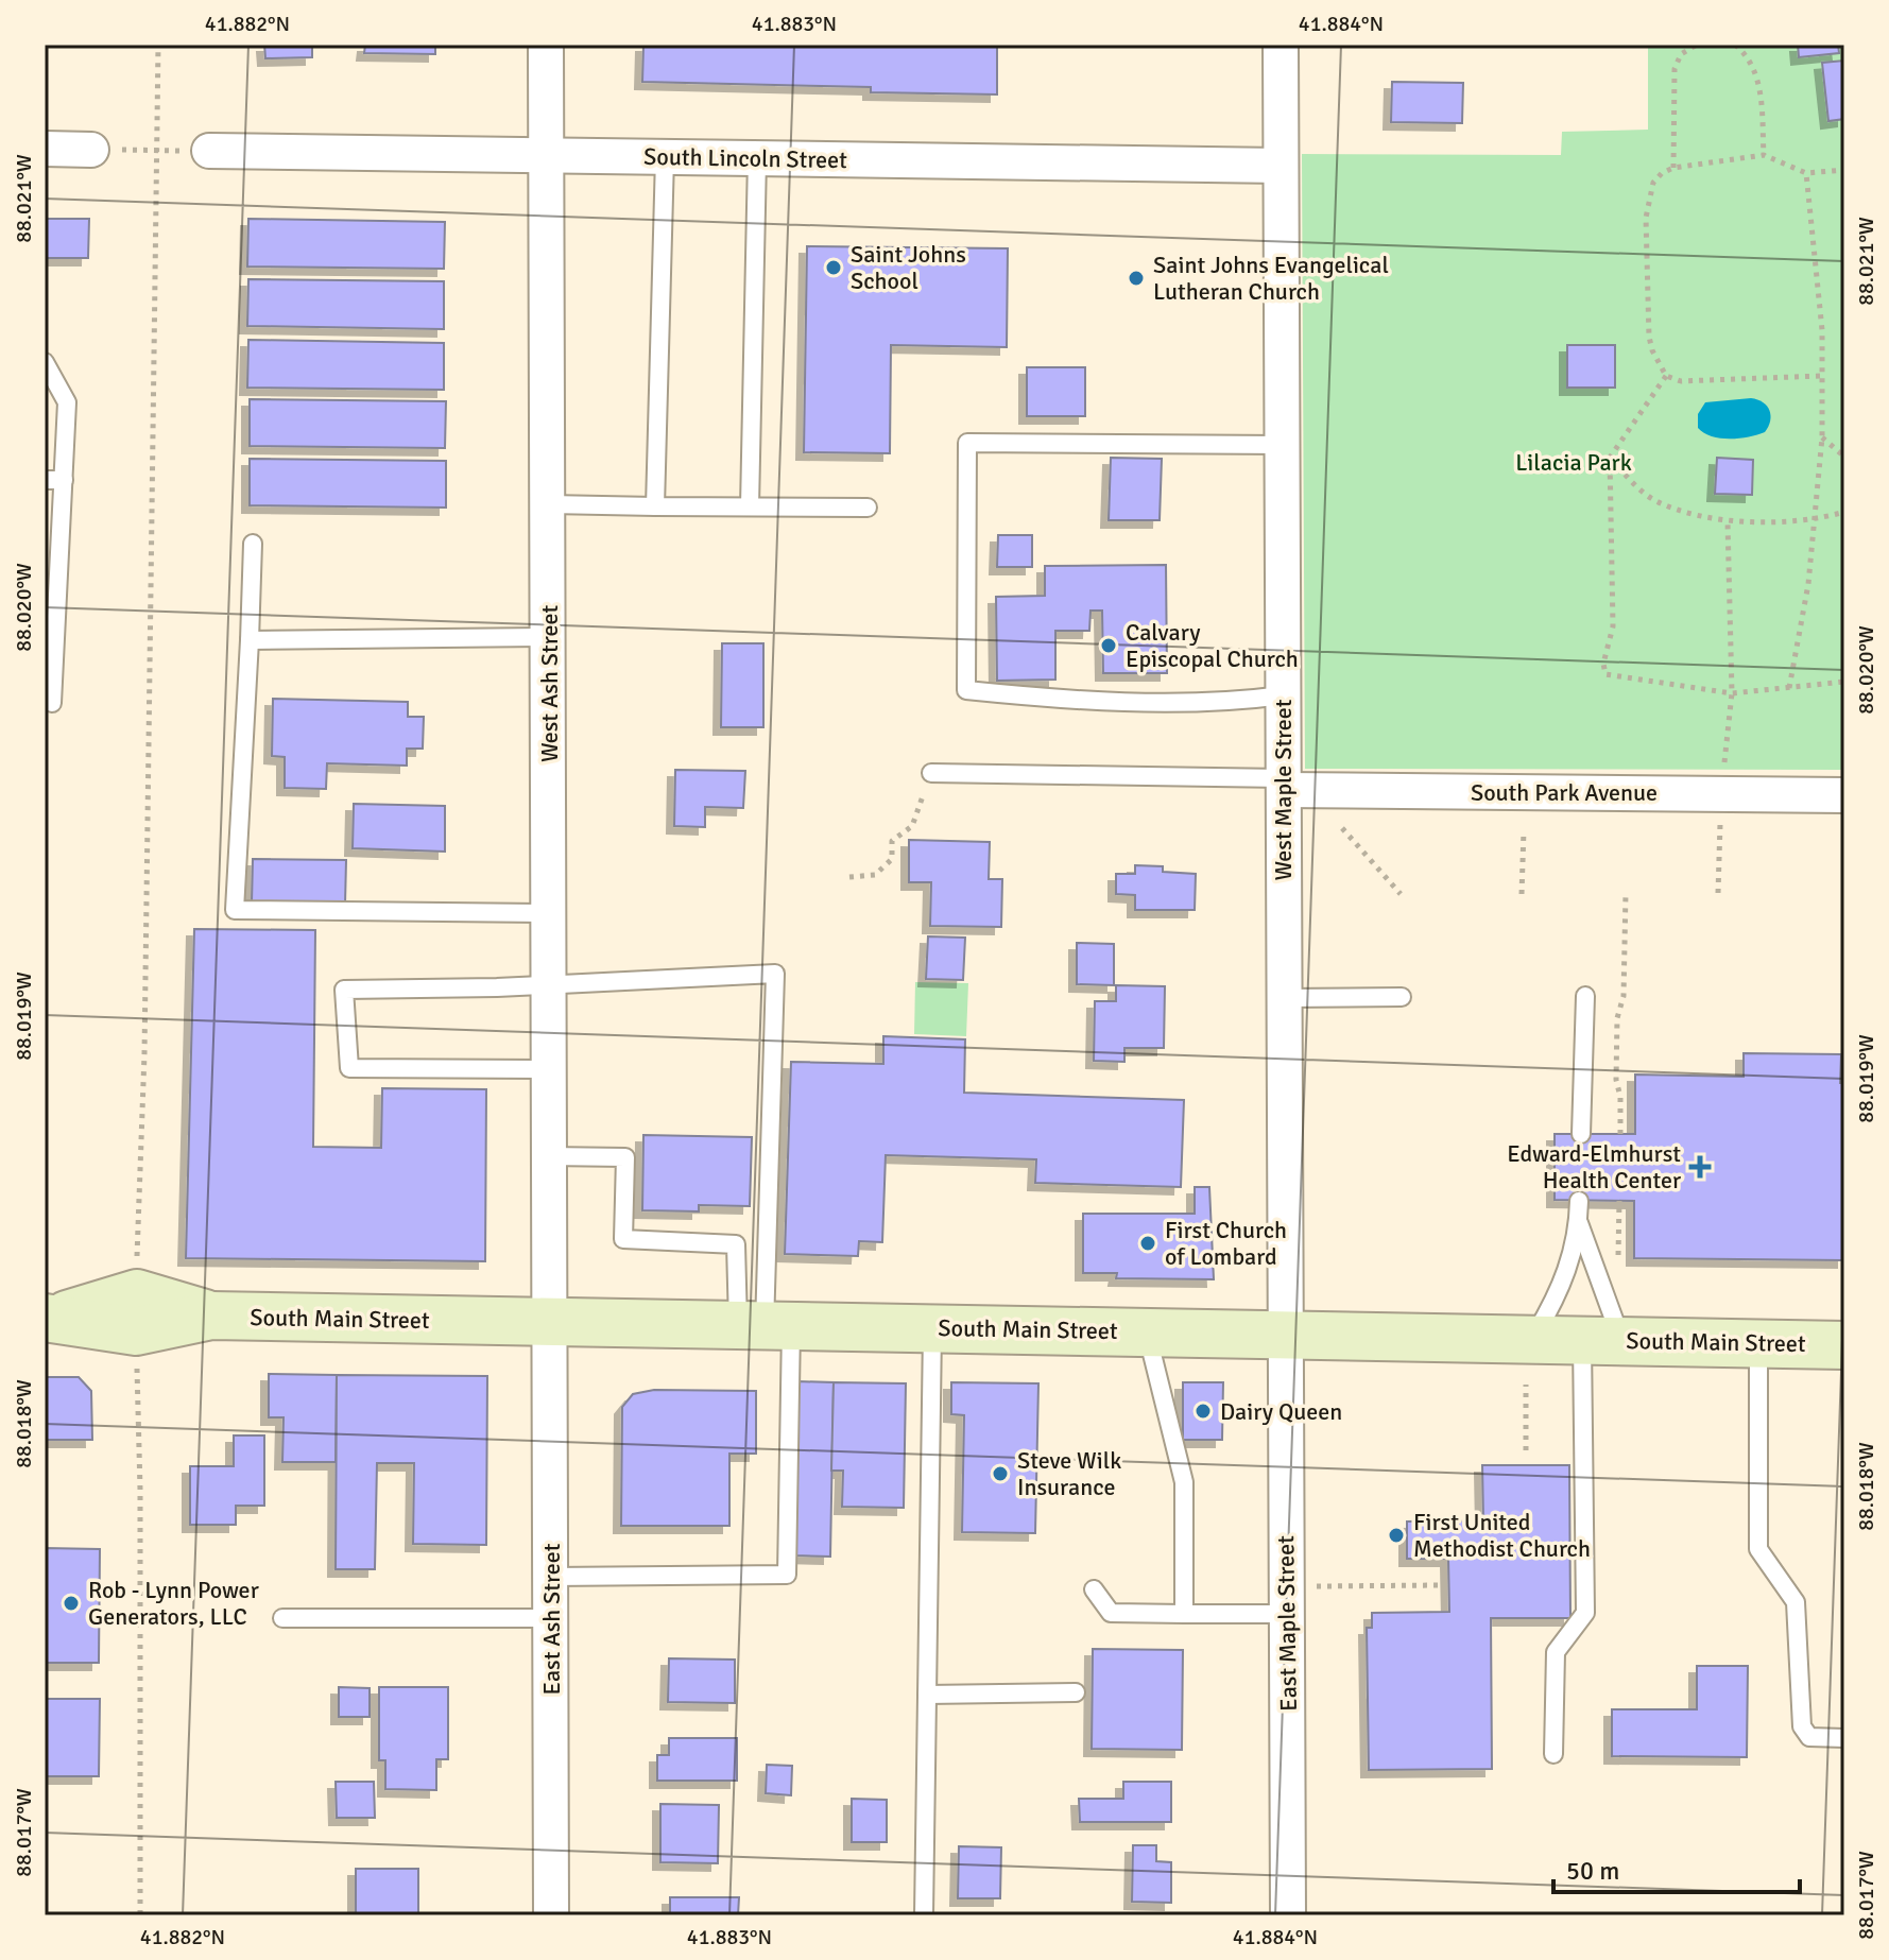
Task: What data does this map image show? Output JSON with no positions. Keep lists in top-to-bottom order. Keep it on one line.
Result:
{"streets":{"main road":["South Main Street"],"street":["South Lincoln Street","West Ash Street","West Maple Street","South Park Avenue","East Ash Street","East Maple Street"]},"crossings":[["South Lincoln Street","West Ash Street"],["South Lincoln Street","West Maple Street"],["West Ash Street","South Main Street"],["West Ash Street","East Ash Street"],["West Maple Street","South Park Avenue"],["West Maple Street","South Main Street"],["West Maple Street","East Maple Street"],["South Main Street","East Ash Street"],["South Main Street","East Maple Street"]],"parks":["Lilacia Park"],"places":{"other":["Saint Johns School","Saint Johns Evangelical Lutheran Church","Calvary Episcopal Church","First Church of Lombard","Dairy Queen","Steve Wilk Insurance","First United Methodist Church","Rob - Lynn Power Generators, LLC"],"health":["Edward-Elmhurst Health Center"]},"scale_bar":"50 m","coordinates":["41.882°N","41.883°N","41.884°N","88.021°W","88.020°W","88.019°W","88.018°W","88.017°W"]}
